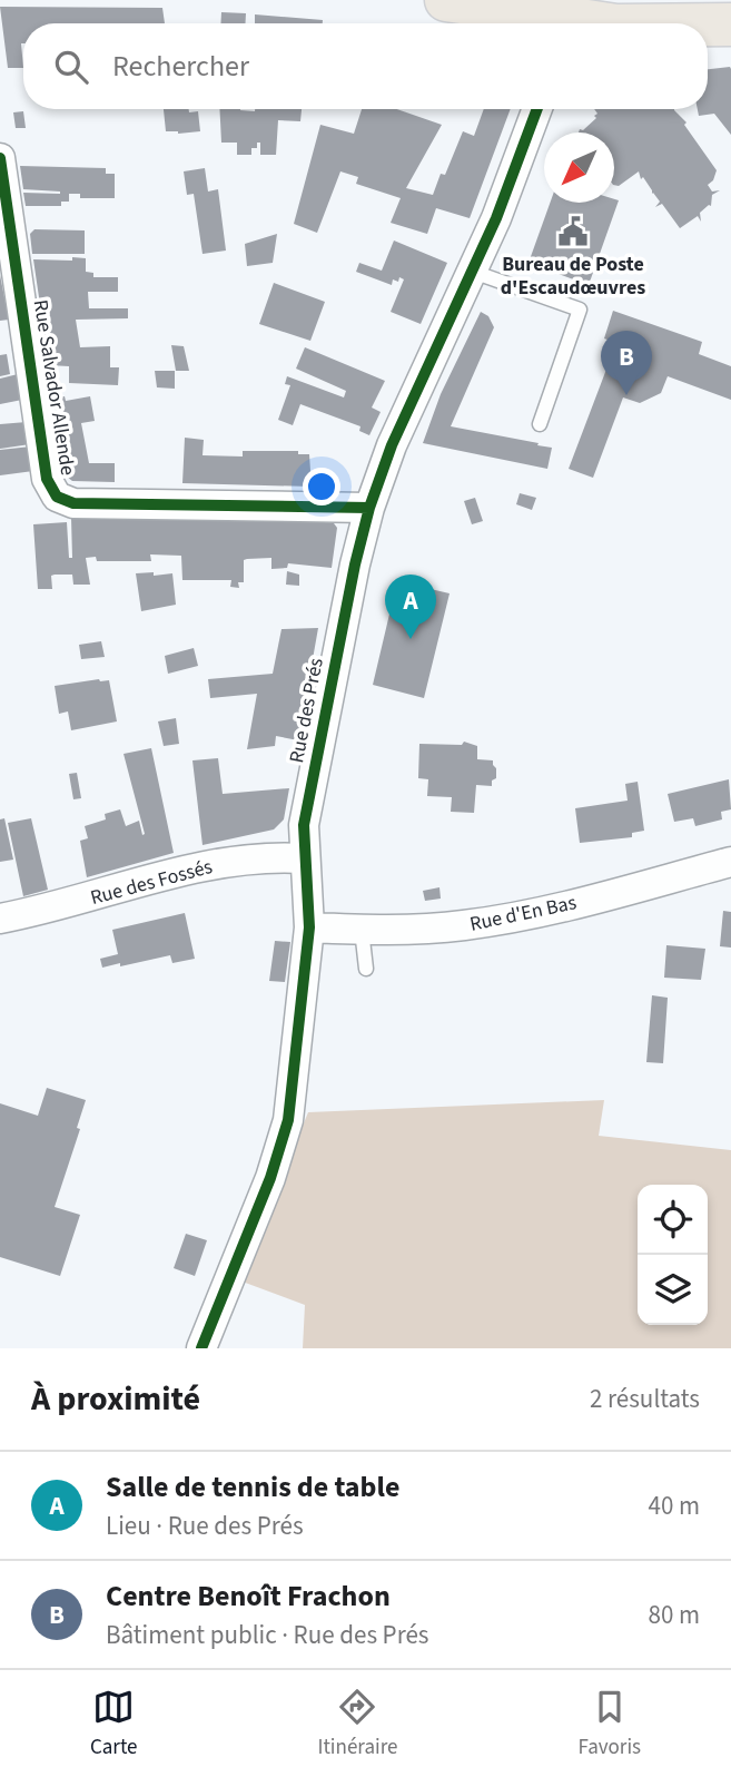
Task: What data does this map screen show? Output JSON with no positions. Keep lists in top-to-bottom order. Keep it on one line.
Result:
{"streets":{"street":["Rue Salvador Allende","Rue des Prés","Rue des Fossés","Rue d'En Bas"]},"crossings":[["Rue Salvador Allende","Rue des Prés"],["Rue des Prés","Rue des Fossés"],["Rue des Prés","Rue d'En Bas"]],"places":{"public building":["Bureau de Poste d'Escaudœuvres"]},"north":"bottom left","page":{"search":"Rechercher","pins":["B","A"],"heading":["À proximité","2 résultats"],"list":[{"mark":"A","name":"Salle de tennis de table","note":"Lieu · Rue des Prés","value":"40 m"},{"mark":"B","name":"Centre Benoît Frachon","note":"Bâtiment public · Rue des Prés","value":"80 m"}],"nav":["Carte","Itinéraire","Favoris"]}}
